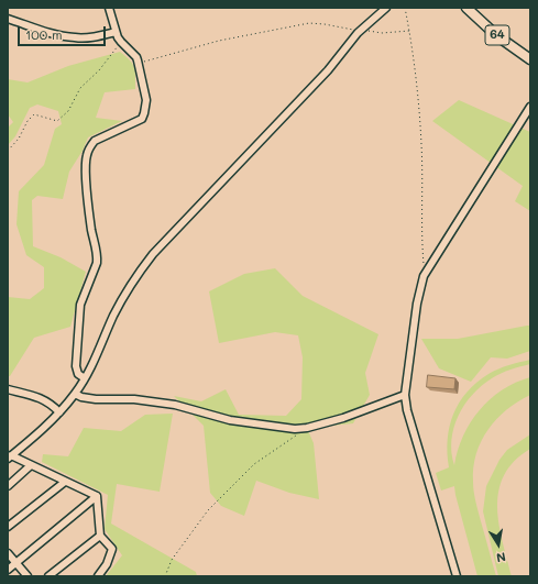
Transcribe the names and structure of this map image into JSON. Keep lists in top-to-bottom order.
{
  "streets": {
    "main road": ["64"]
  },
  "scale_bar": "100 m",
  "north": "bottom"
}
